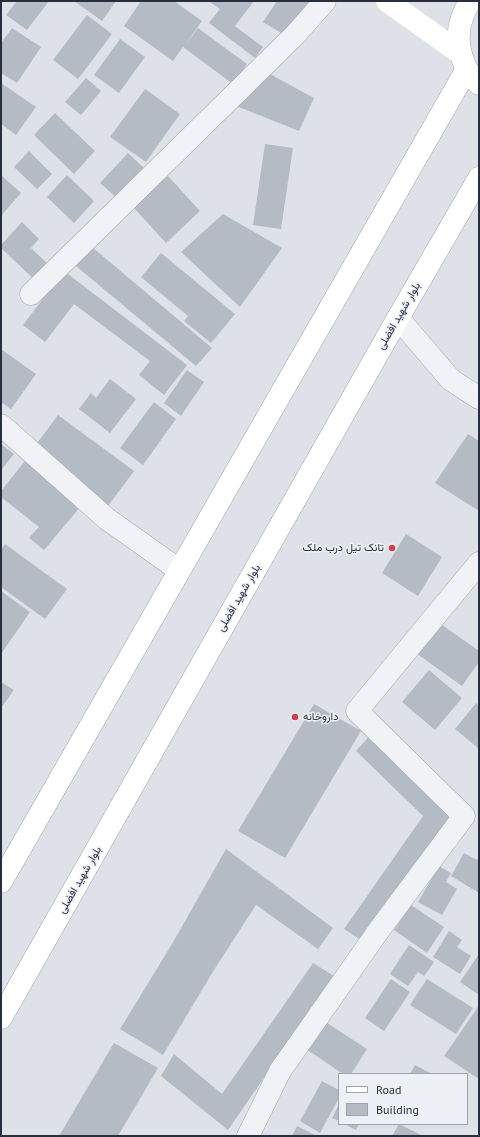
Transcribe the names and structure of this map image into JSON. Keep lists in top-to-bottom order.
{
  "streets": {
    "main road": ["بلوار شهید افضلی"]
  },
  "places": ["تانک تیل درب ملک", "داروخانه"],
  "legend": ["Road", "Building"]
}
